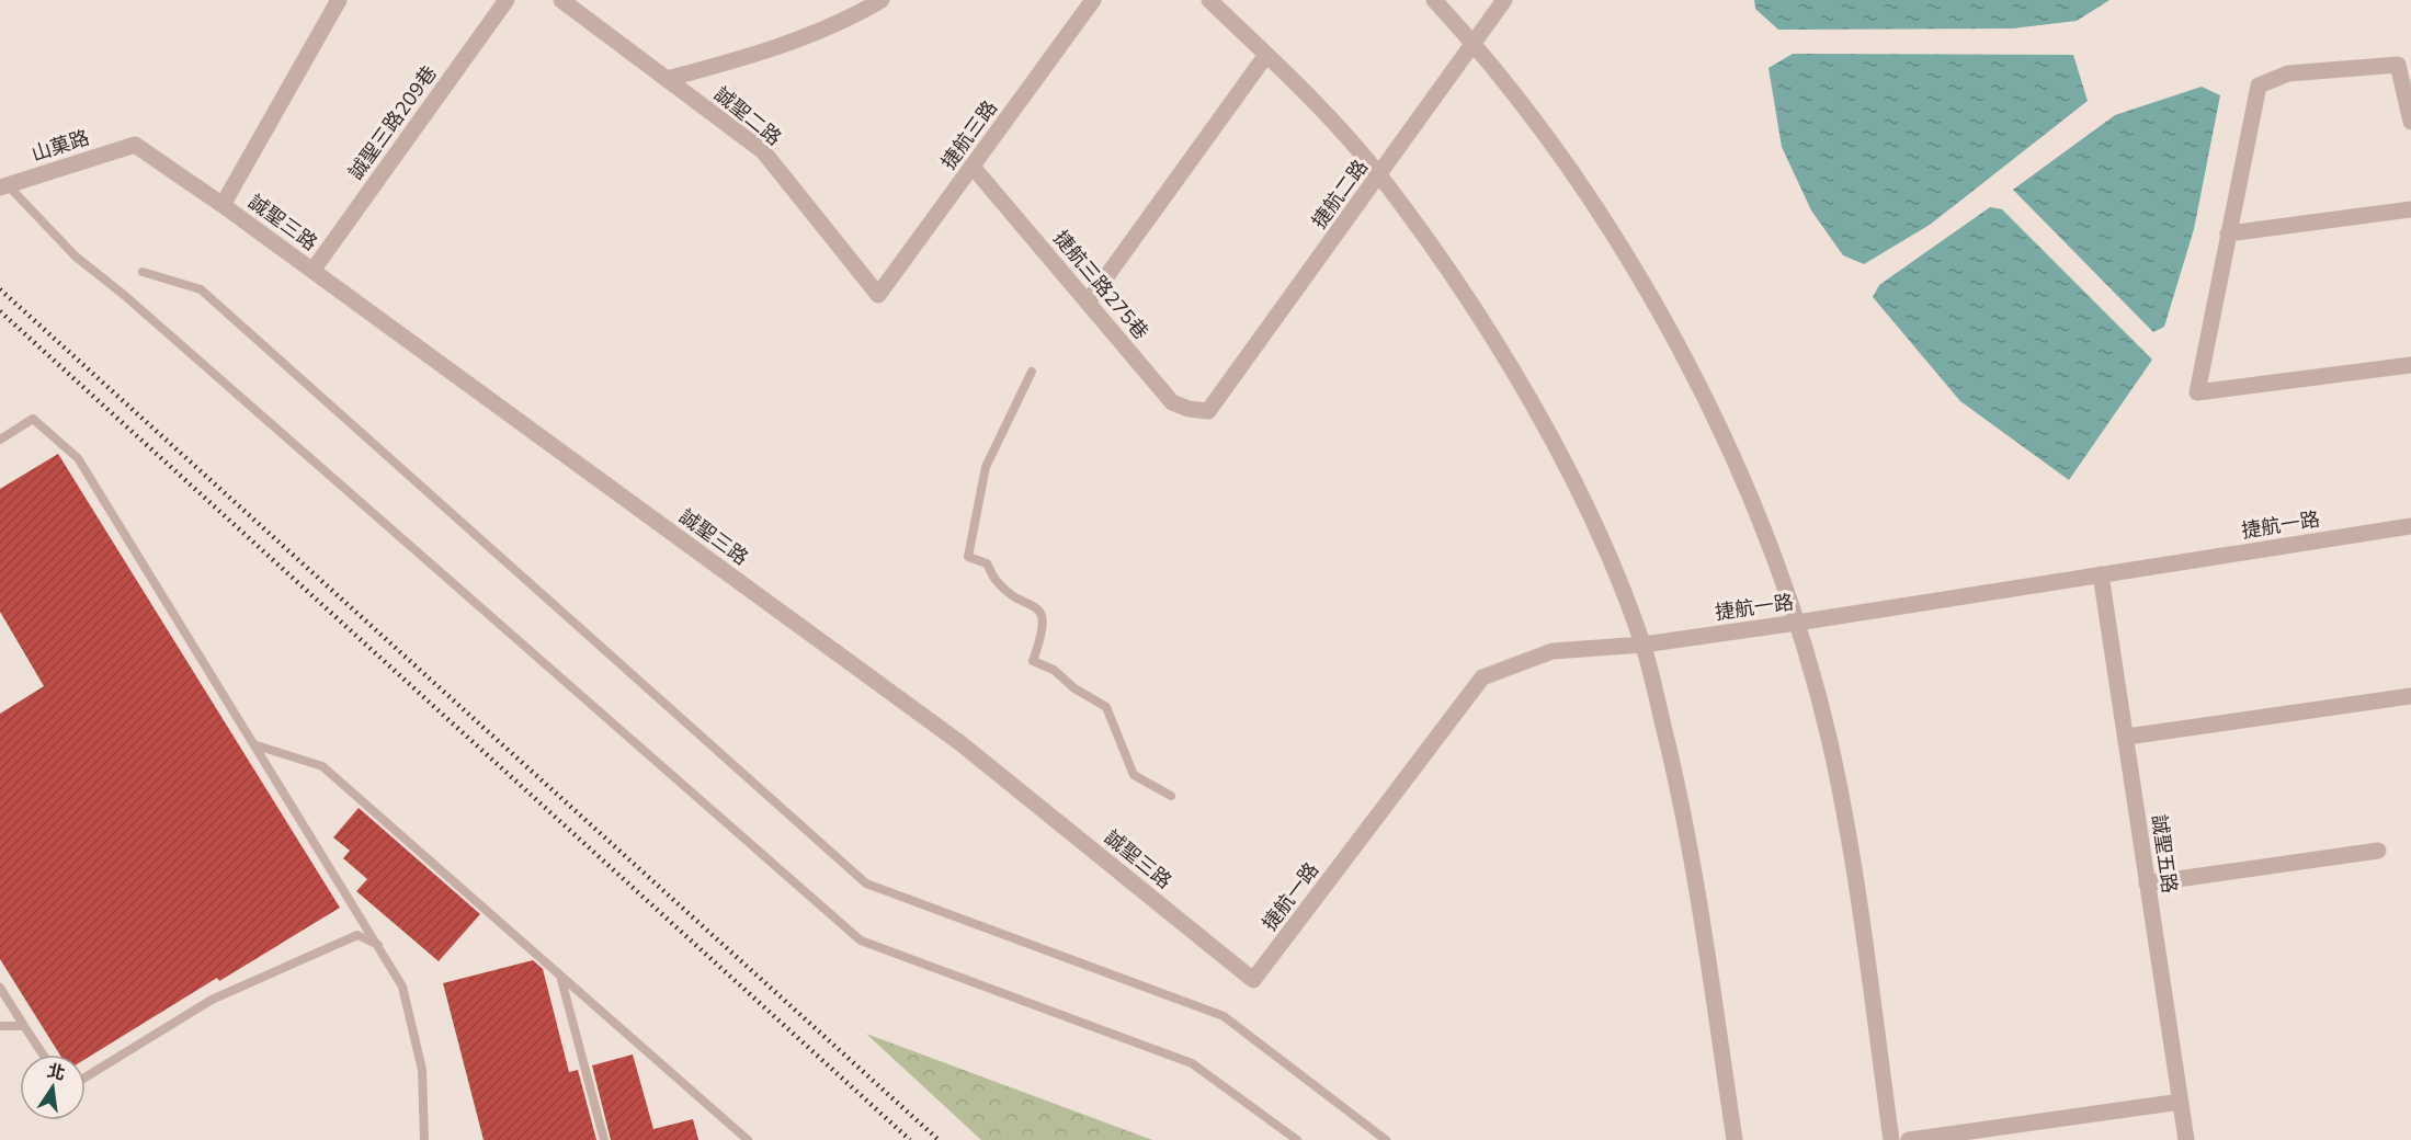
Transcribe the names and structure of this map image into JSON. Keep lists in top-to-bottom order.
{
  "streets": {
    "street": [
      "誠聖二路",
      "誠聖三路209巷",
      "捷航三路",
      "山菓路",
      "捷航二路",
      "誠聖三路",
      "捷航三路275巷",
      "捷航一路",
      "誠聖五路"
    ]
  },
  "crossings": [
    ["誠聖二路", "捷航三路"],
    ["誠聖三路209巷", "誠聖三路"],
    ["捷航三路", "捷航三路275巷"],
    ["山菓路", "誠聖三路"],
    ["捷航二路", "捷航三路275巷"],
    ["誠聖三路", "捷航一路"],
    ["捷航一路", "誠聖五路"]
  ],
  "north": "top"
}
